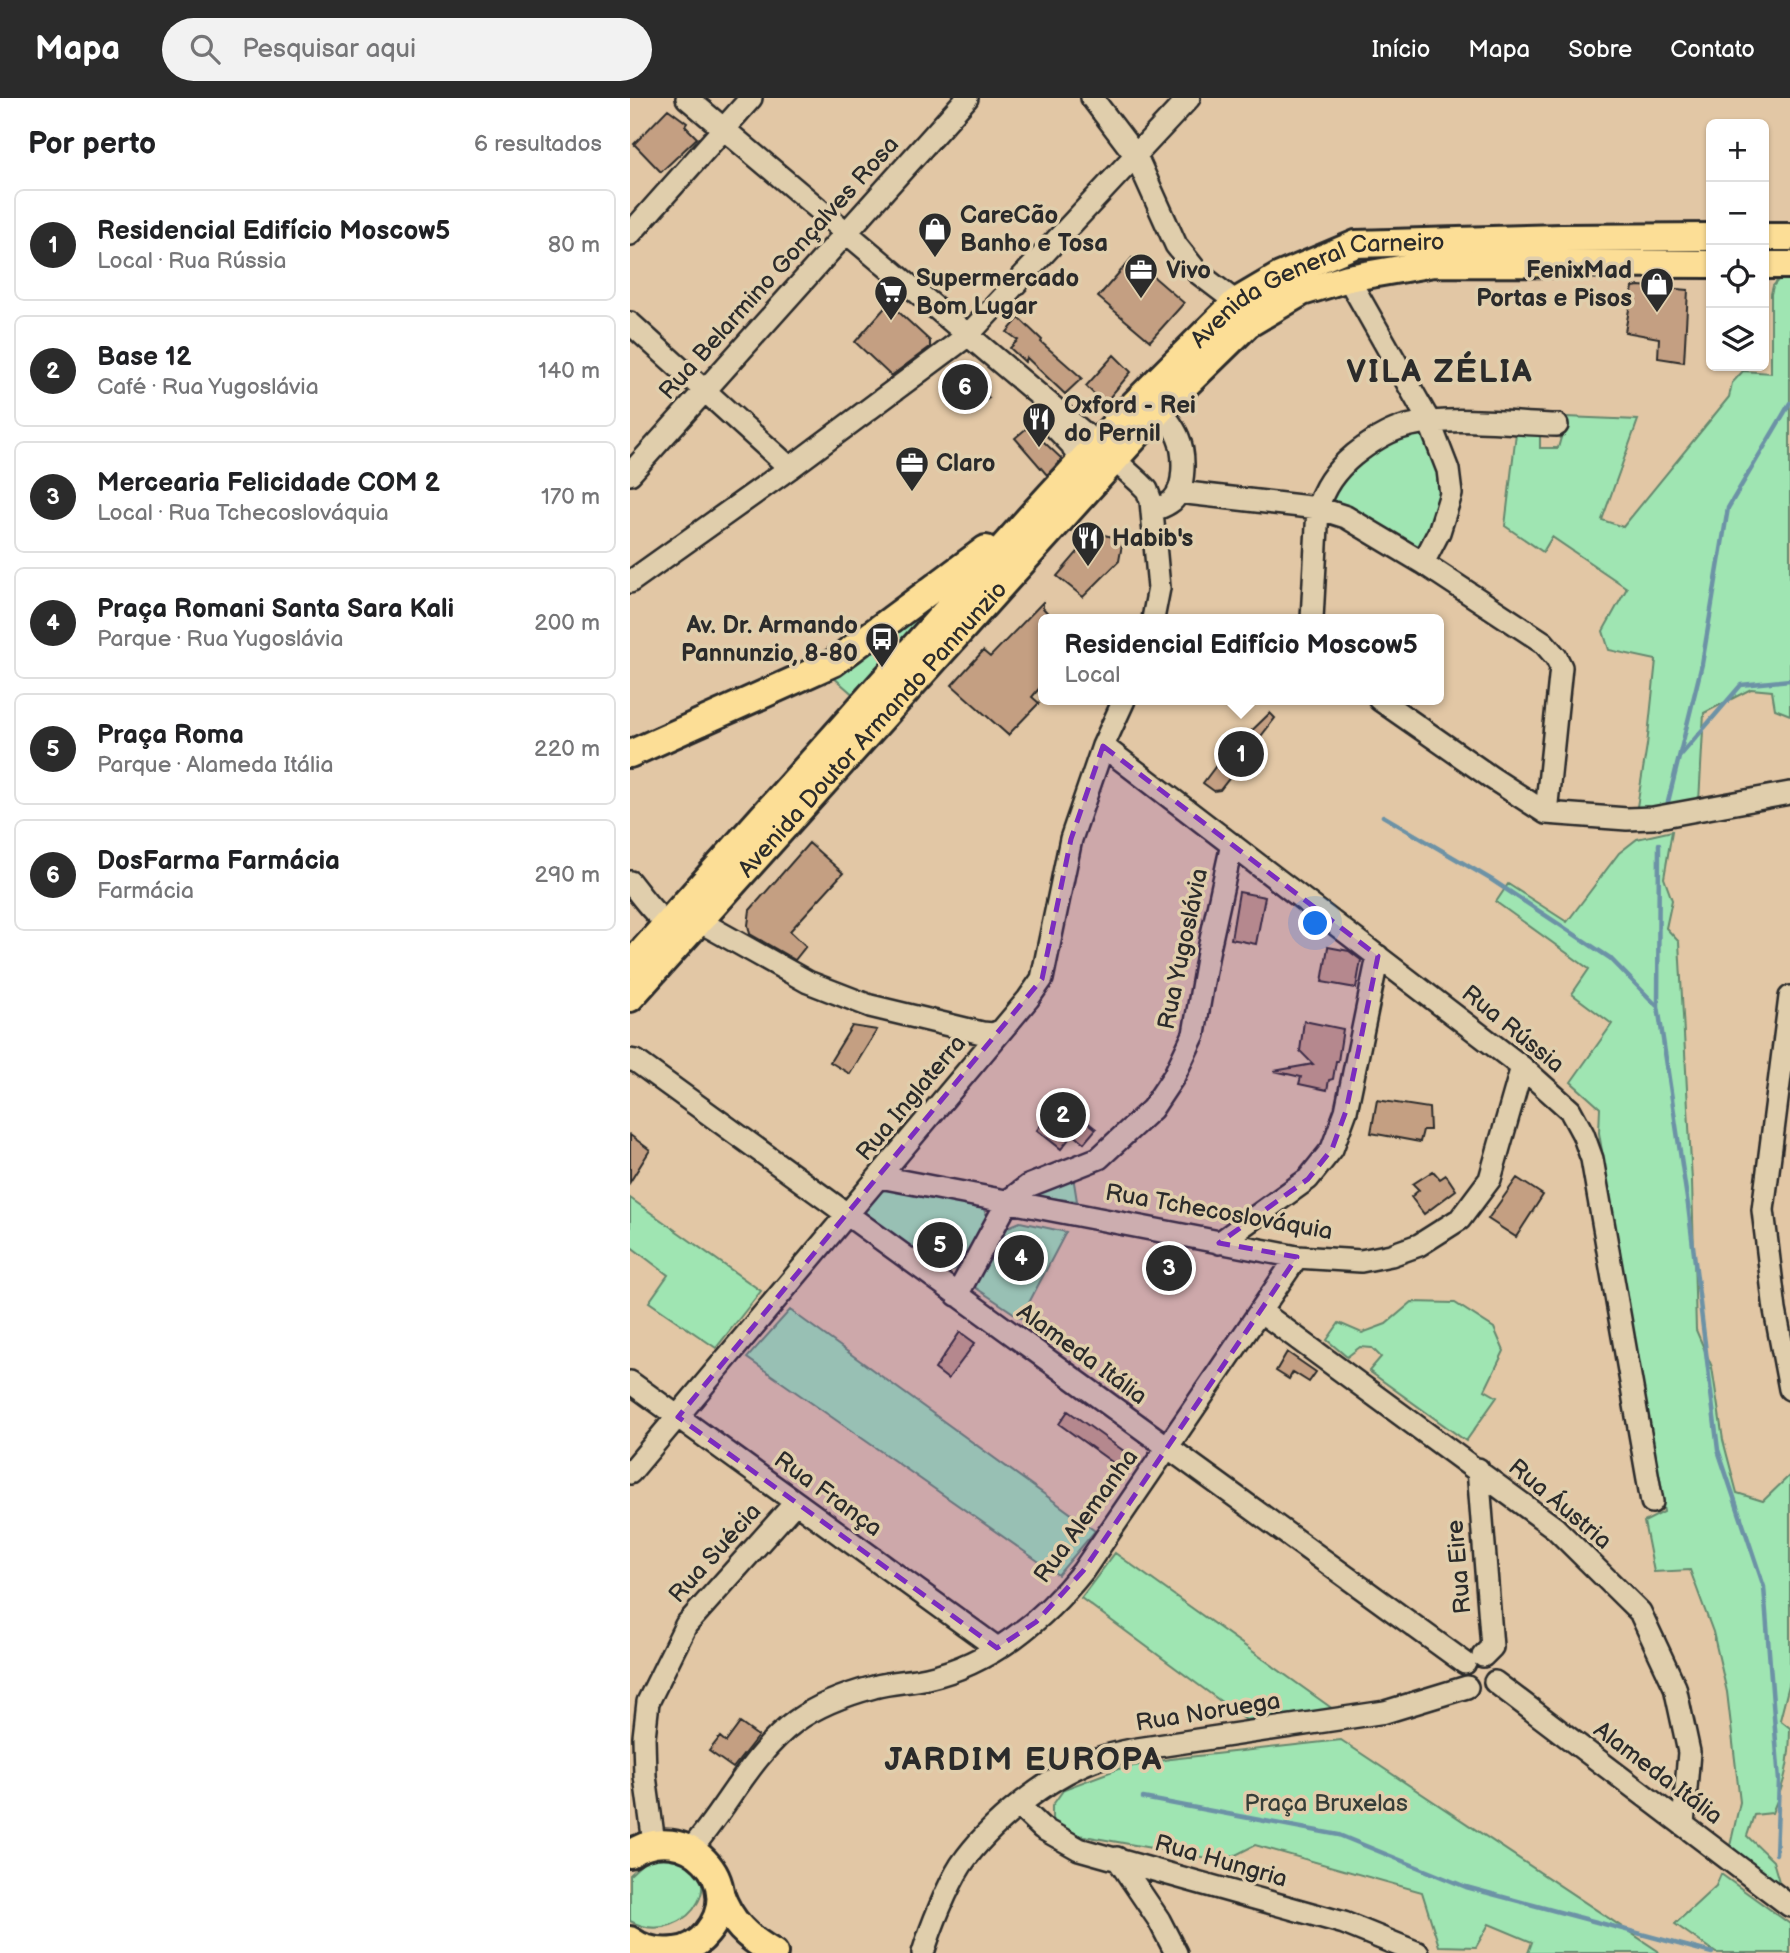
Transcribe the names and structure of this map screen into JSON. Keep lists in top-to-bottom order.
{
  "streets": {
    "main road": ["Avenida General Carneiro", "Avenida Doutor Armando Pannunzio"],
    "street": [
      "Rua Belarmino Gonçalves Rosa",
      "Rua Yugoslávia",
      "Rua Rússia",
      "Rua Inglaterra",
      "Rua Tchecoslováquia",
      "Alameda Itália",
      "Rua França",
      "Rua Áustria",
      "Rua Alemanha",
      "Rua Suécia",
      "Rua Eire",
      "Rua Noruega",
      "Rua Hungria"
    ]
  },
  "crossings": [
    ["Avenida General Carneiro", "Avenida Doutor Armando Pannunzio"],
    ["Rua Yugoslávia", "Rua Rússia"],
    ["Rua Yugoslávia", "Rua Tchecoslováquia"],
    ["Rua Yugoslávia", "Alameda Itália"],
    ["Rua Rússia", "Rua Inglaterra"],
    ["Rua Rússia", "Rua Tchecoslováquia"],
    ["Rua Inglaterra", "Rua Tchecoslováquia"],
    ["Rua Inglaterra", "Alameda Itália"],
    ["Rua Inglaterra", "Rua França"],
    ["Rua Tchecoslováquia", "Rua Alemanha"],
    ["Alameda Itália", "Rua Áustria"],
    ["Alameda Itália", "Rua Alemanha"],
    ["Alameda Itália", "Rua Eire"],
    ["Alameda Itália", "Rua Noruega"],
    ["Rua França", "Rua Alemanha"],
    ["Rua França", "Rua Suécia"],
    ["Rua Áustria", "Rua Alemanha"],
    ["Rua Áustria", "Rua Eire"],
    ["Rua Eire", "Rua Noruega"],
    ["Rua Noruega", "Rua Hungria"]
  ],
  "districts": ["VILA ZÉLIA", "JARDIM EUROPA"],
  "parks": ["Praça Bruxelas"],
  "places": {
    "shop": ["CareCão Banho e Tosa", "FenixMad Portas e Pisos"],
    "office": ["Vivo", "Claro"],
    "supermarket": ["Supermercado Bom Lugar"],
    "restaurant": ["Oxford - Rei do Pernil", "Habib's"],
    "bus stop": ["Av. Dr. Armando Pannunzio, 8-80"]
  },
  "page": {
    "header": "Mapa",
    "search": "Pesquisar aqui",
    "nav": [
      "Início",
      "Mapa",
      "Sobre",
      "Contato"
    ],
    "heading": ["Por perto", "6 resultados"],
    "map_buttons": ["+", "−"],
    "list": [
      {
        "mark": "1",
        "name": "Residencial Edifício Moscow5",
        "note": "Local · Rua Rússia",
        "value": "80 m"
      },
      {
        "mark": "2",
        "name": "Base 12",
        "note": "Café · Rua Yugoslávia",
        "value": "140 m"
      },
      {
        "mark": "3",
        "name": "Mercearia Felicidade COM 2",
        "note": "Local · Rua Tchecoslováquia",
        "value": "170 m"
      },
      {
        "mark": "4",
        "name": "Praça Romani Santa Sara Kali",
        "note": "Parque · Rua Yugoslávia",
        "value": "200 m"
      },
      {
        "mark": "5",
        "name": "Praça Roma",
        "note": "Parque · Alameda Itália",
        "value": "220 m"
      },
      {
        "mark": "6",
        "name": "DosFarma Farmácia",
        "note": "Farmácia",
        "value": "290 m"
      }
    ],
    "pins": [
      "6",
      "1",
      "2",
      "5",
      "4",
      "3"
    ],
    "popup": ["Residencial Edifício Moscow5", "Local"]
  }
}
